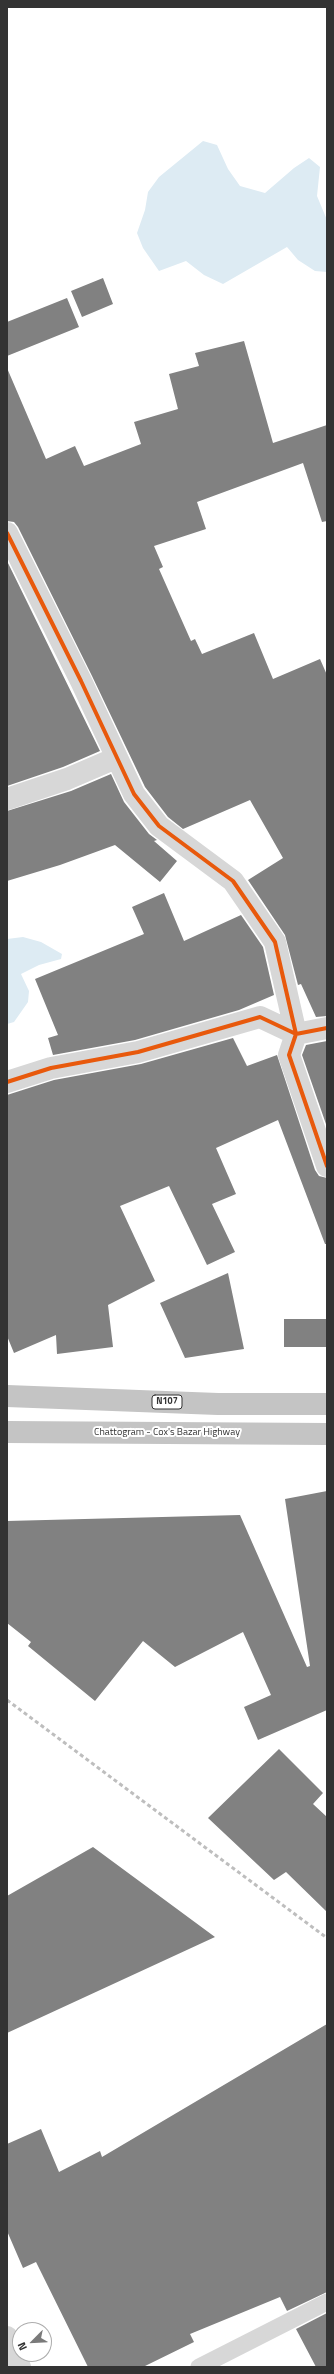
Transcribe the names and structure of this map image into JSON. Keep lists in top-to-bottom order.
{
  "streets": {
    "highway": ["N107", "Chattogram - Cox's Bazar Highway"]
  },
  "north": "bottom left"
}
